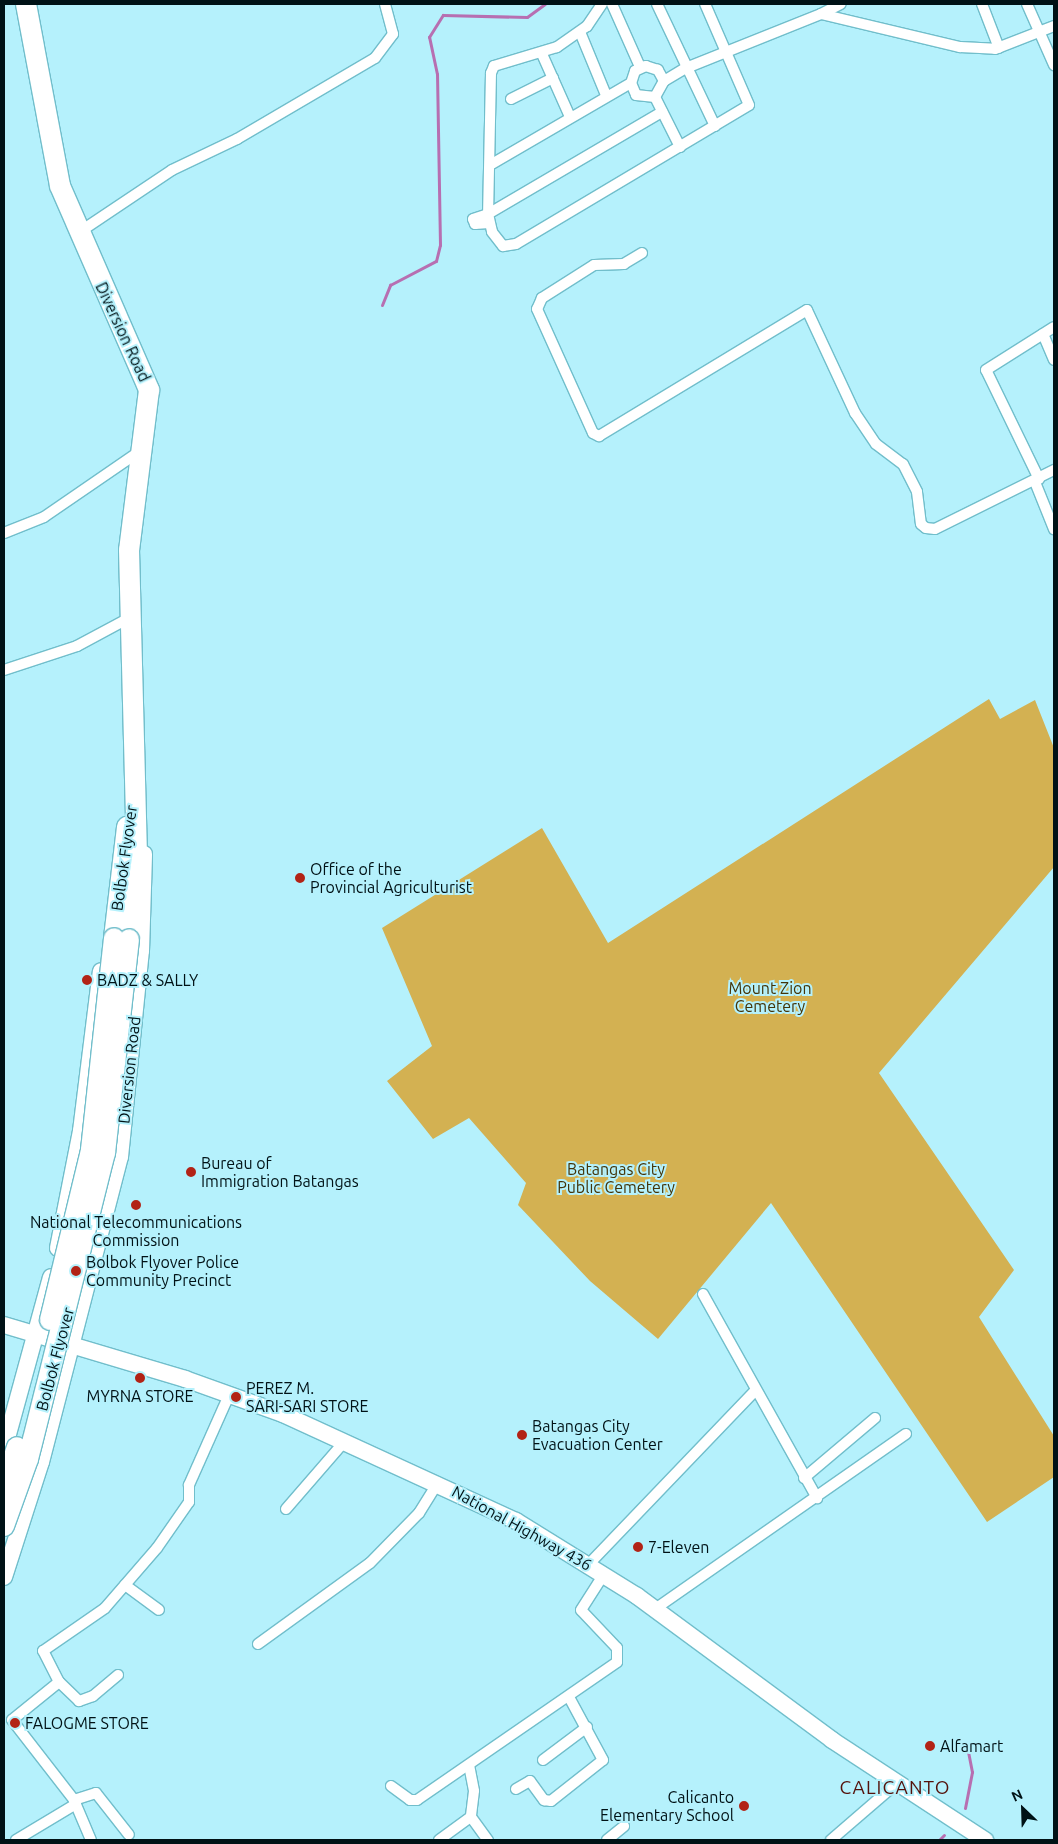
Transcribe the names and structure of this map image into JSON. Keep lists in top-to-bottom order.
{
  "streets": {
    "highway": ["Diversion Road", "Bolbok Flyover"],
    "main road": ["National Highway 436"]
  },
  "crossings": [
    ["Diversion Road", "Bolbok Flyover"],
    ["Diversion Road", "National Highway 436"]
  ],
  "districts": ["CALICANTO"],
  "parks": ["Mount Zion Cemetery", "Batangas City Public Cemetery"],
  "places": [
    "Office of the Provincial Agriculturist",
    "BADZ & SALLY",
    "Bureau of Immigration Batangas",
    "National Telecommunications Commission",
    "Bolbok Flyover Police Community Precinct",
    "MYRNA STORE",
    "PEREZ M. SARI-SARI STORE",
    "Batangas City Evacuation Center",
    "7-Eleven",
    "FALOGME STORE",
    "Alfamart",
    "Calicanto Elementary School"
  ],
  "north": "top left"
}
